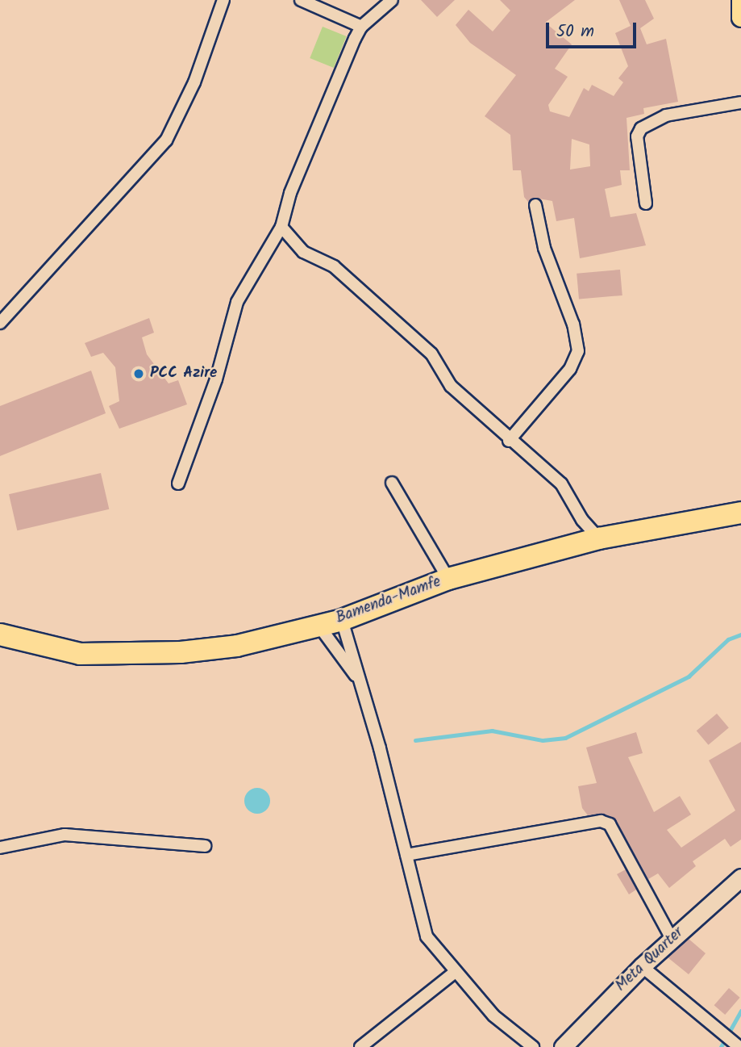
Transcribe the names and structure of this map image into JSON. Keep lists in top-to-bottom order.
{
  "streets": {
    "highway": ["Bamenda-Mamfe"],
    "main road": ["Meta Quarter"]
  },
  "places": ["PCC Azire"],
  "scale_bar": "50 m"
}
